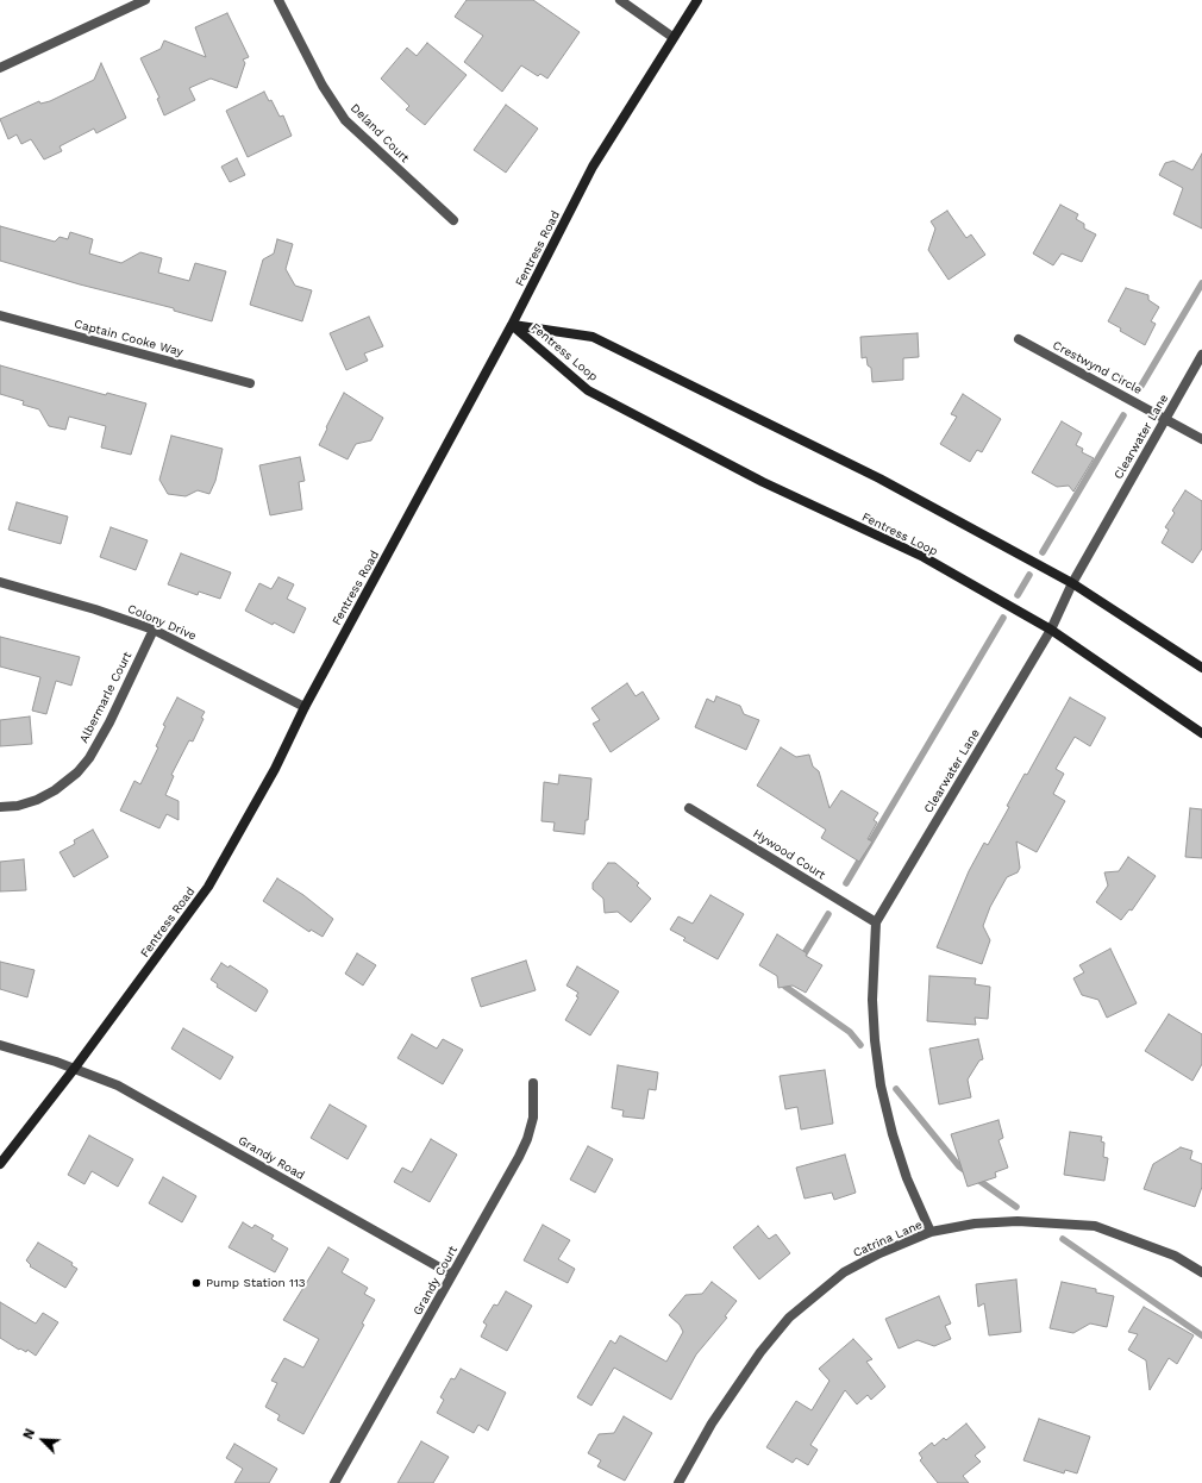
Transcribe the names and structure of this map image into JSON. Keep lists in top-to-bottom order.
{
  "streets": {
    "street": [
      "Deland Court",
      "Fentress Road",
      "Captain Cooke Way",
      "Fentress Loop",
      "Crestwynd Circle",
      "Clearwater Lane",
      "Colony Drive",
      "Albermarle Court",
      "Hywood Court",
      "Grandy Road",
      "Catrina Lane",
      "Grandy Court"
    ]
  },
  "crossings": [
    ["Fentress Road", "Fentress Loop"],
    ["Fentress Road", "Colony Drive"],
    ["Fentress Road", "Grandy Road"],
    ["Fentress Loop", "Clearwater Lane"],
    ["Crestwynd Circle", "Clearwater Lane"],
    ["Clearwater Lane", "Hywood Court"],
    ["Clearwater Lane", "Catrina Lane"],
    ["Colony Drive", "Albermarle Court"],
    ["Grandy Road", "Grandy Court"]
  ],
  "places": ["Pump Station 113"],
  "north": "top left"
}
